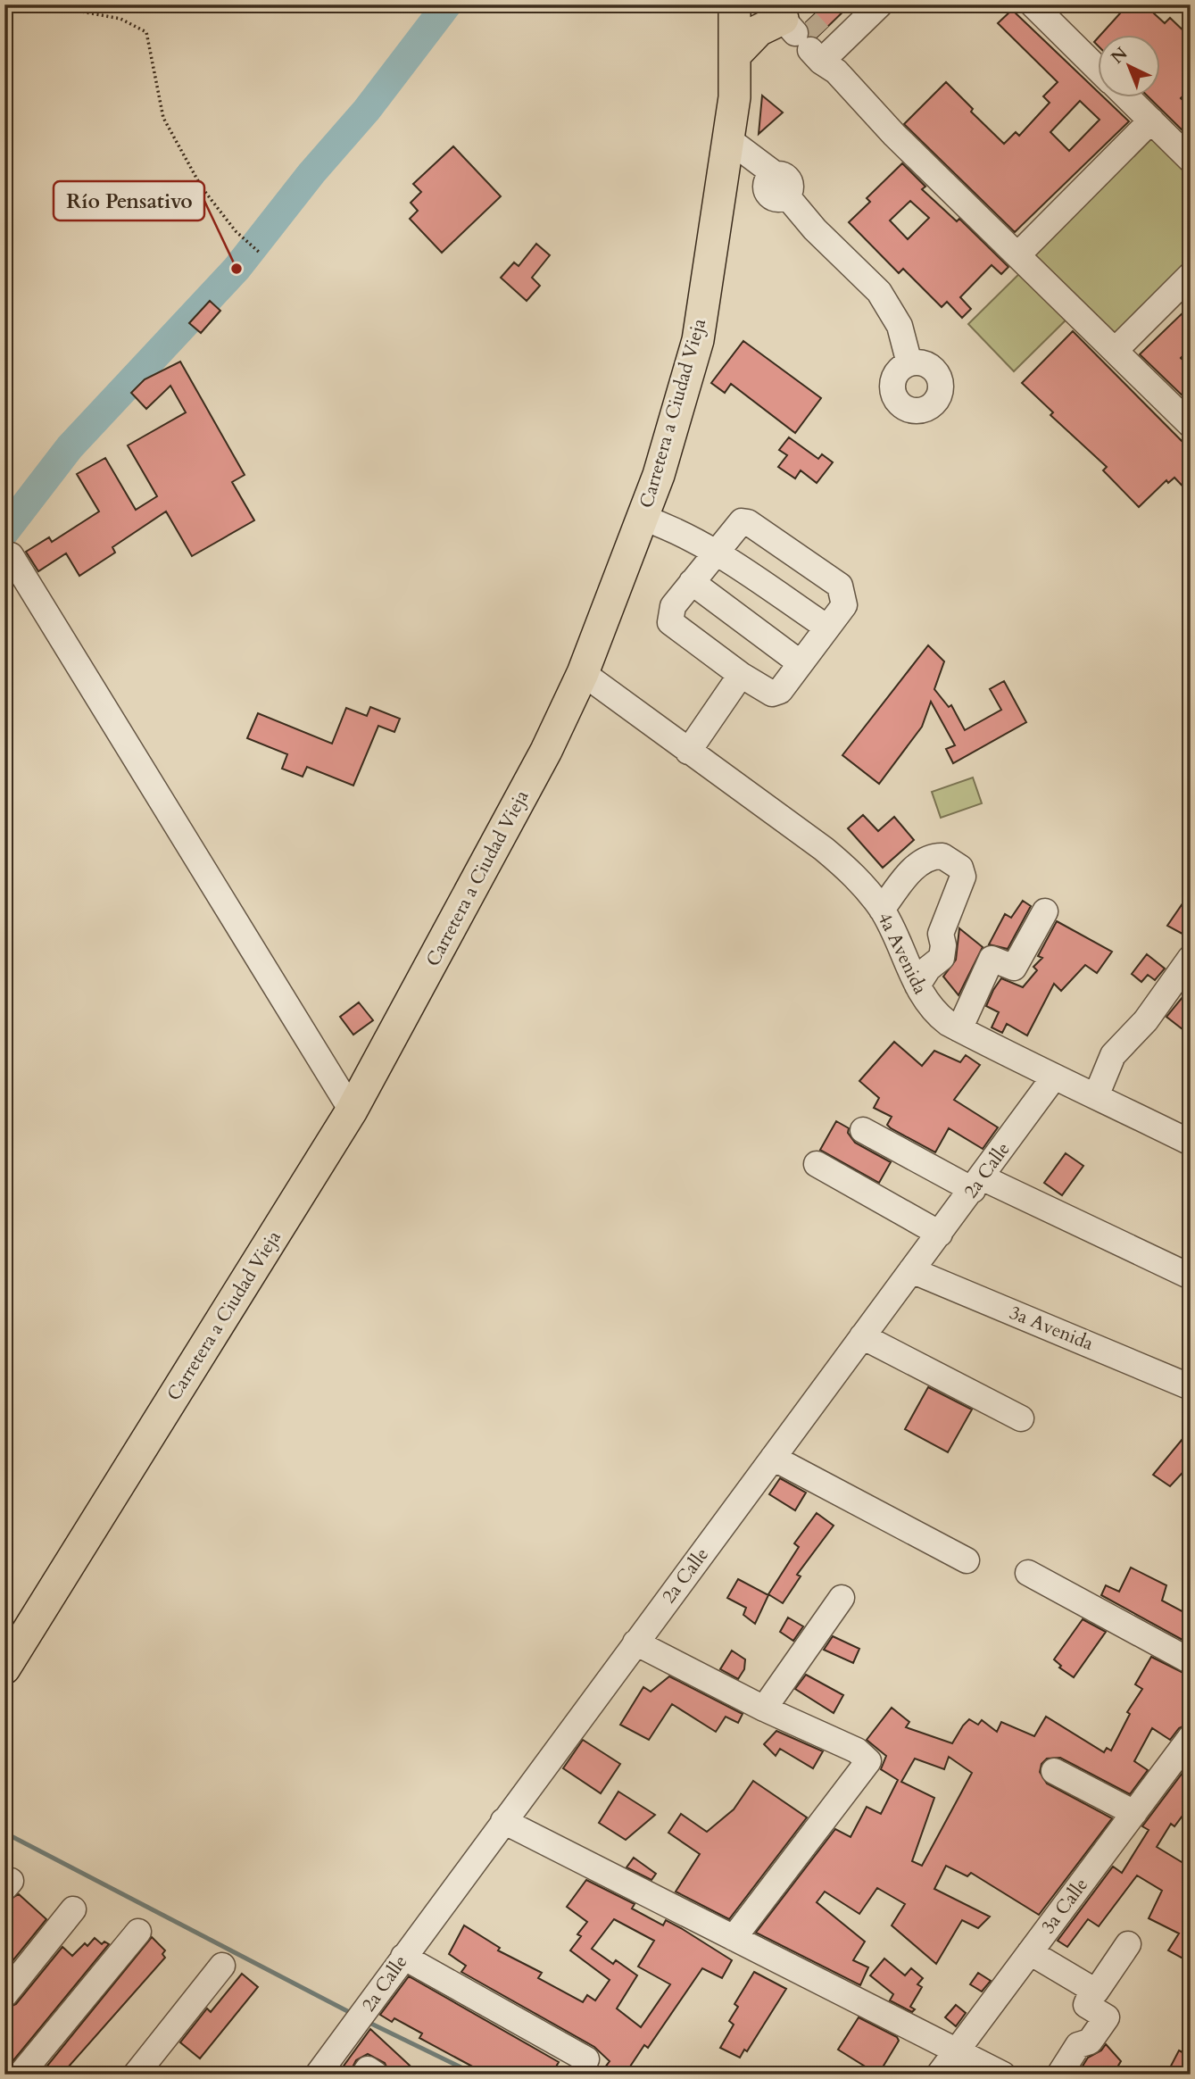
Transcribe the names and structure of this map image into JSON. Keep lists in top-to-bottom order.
{
  "streets": {
    "main road": ["Carretera a Ciudad Vieja"],
    "street": [
      "4a Avenida",
      "2a Calle",
      "3a Avenida",
      "3a Calle"
    ]
  },
  "crossings": [
    ["Carretera a Ciudad Vieja", "4a Avenida"],
    ["4a Avenida", "2a Calle"],
    ["2a Calle", "3a Avenida"]
  ],
  "places": ["Río Pensativo"],
  "north": "top left"
}
